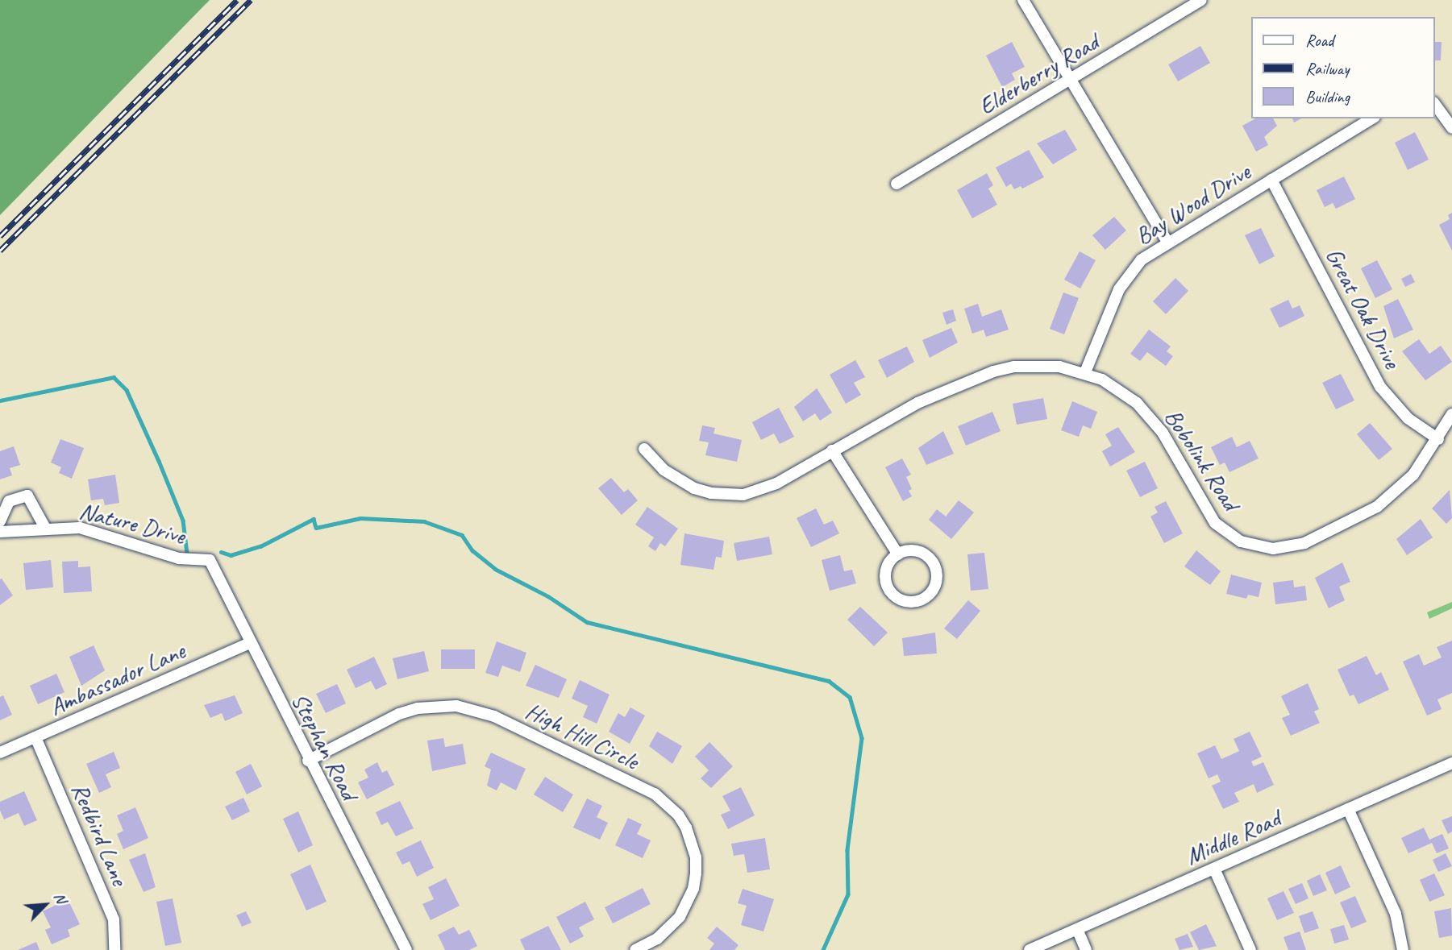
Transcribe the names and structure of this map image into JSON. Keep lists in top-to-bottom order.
{
  "streets": {
    "street": [
      "Elderberry Road",
      "Bay Wood Drive",
      "Great Oak Drive",
      "Bobolink Road",
      "Nature Drive",
      "Ambassador Lane",
      "High Hill Circle",
      "Stephan Road",
      "Redbird Lane",
      "Middle Road"
    ]
  },
  "crossings": [
    ["Bay Wood Drive", "Great Oak Drive"],
    ["Bay Wood Drive", "Bobolink Road"],
    ["Great Oak Drive", "Bobolink Road"],
    ["Nature Drive", "Stephan Road"],
    ["Ambassador Lane", "Stephan Road"],
    ["Ambassador Lane", "Redbird Lane"],
    ["High Hill Circle", "Stephan Road"]
  ],
  "legend": ["Road", "Railway", "Building"],
  "north": "top right"
}
